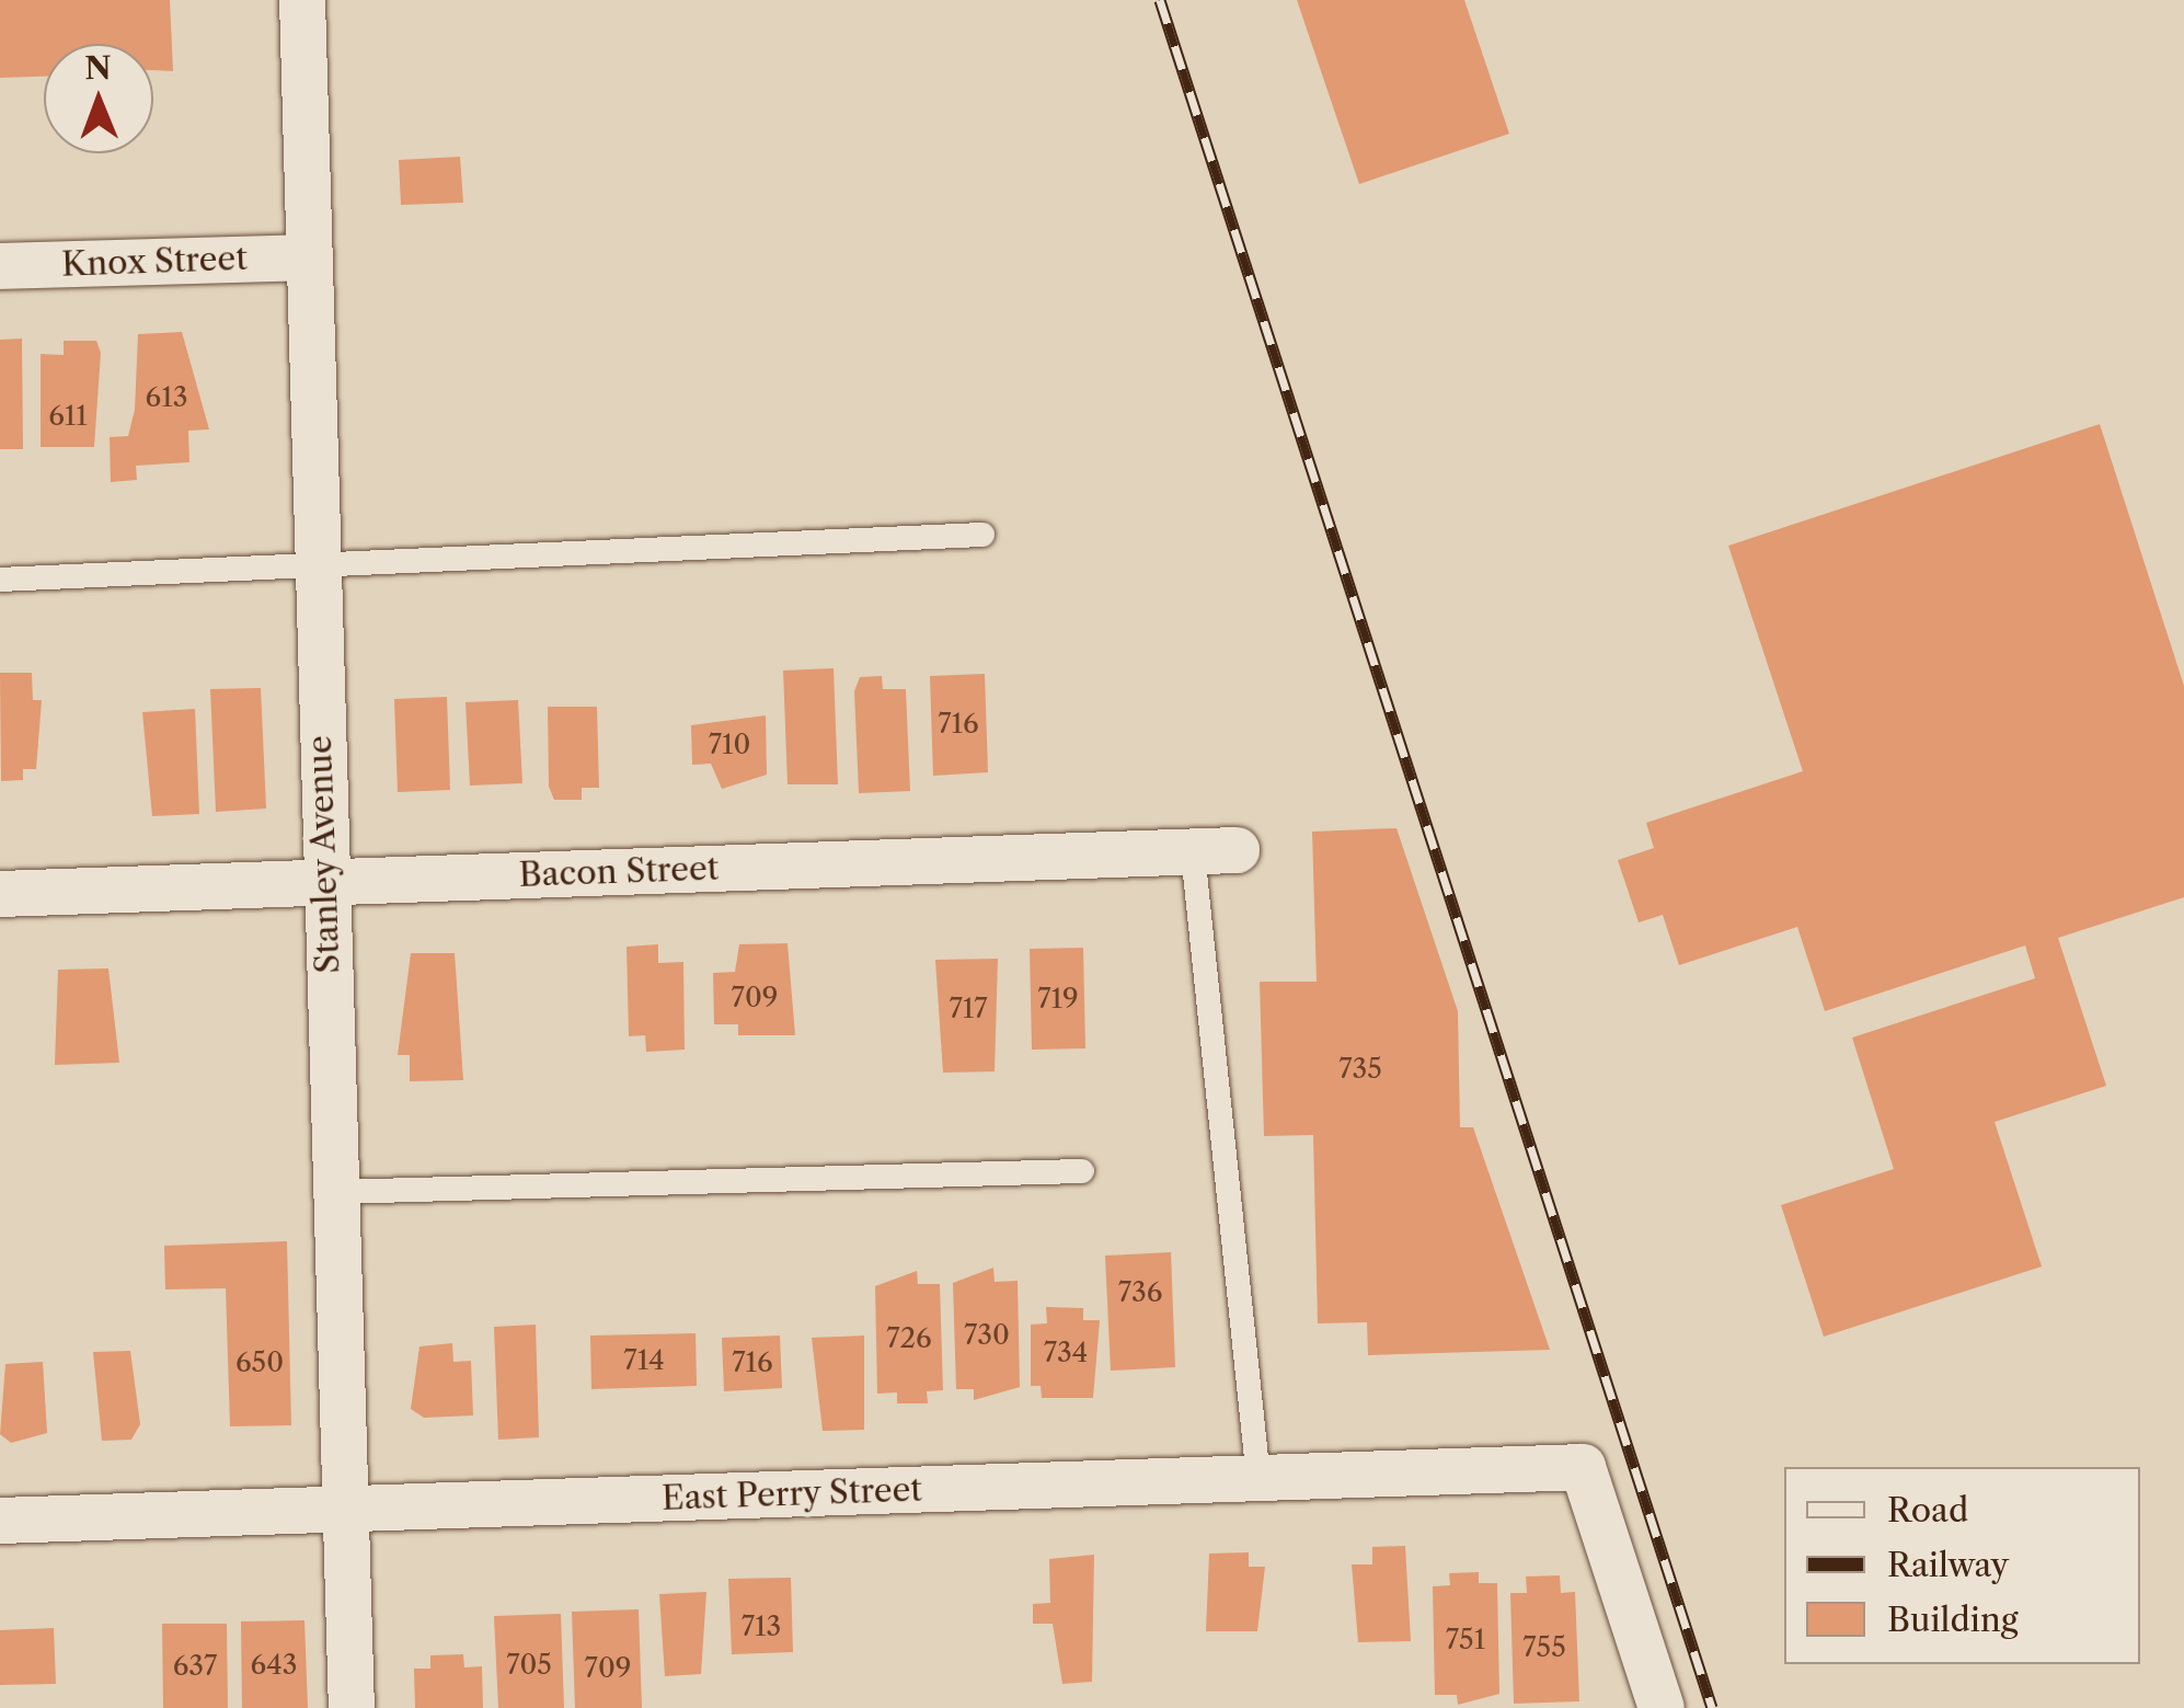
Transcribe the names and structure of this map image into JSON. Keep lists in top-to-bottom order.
{
  "streets": {
    "street": [
      "Knox Street",
      "Stanley Avenue",
      "Bacon Street",
      "East Perry Street"
    ]
  },
  "crossings": [
    ["Knox Street", "Stanley Avenue"],
    ["Stanley Avenue", "Bacon Street"],
    ["Stanley Avenue", "East Perry Street"]
  ],
  "house_numbers": [
    "613",
    "611",
    "716",
    "710",
    "709",
    "719",
    "717",
    "735",
    "736",
    "730",
    "726",
    "734",
    "714",
    "650",
    "716",
    "713",
    "751",
    "755",
    "643",
    "705",
    "637",
    "709"
  ],
  "legend": ["Road", "Railway", "Building"],
  "north": "top"
}
